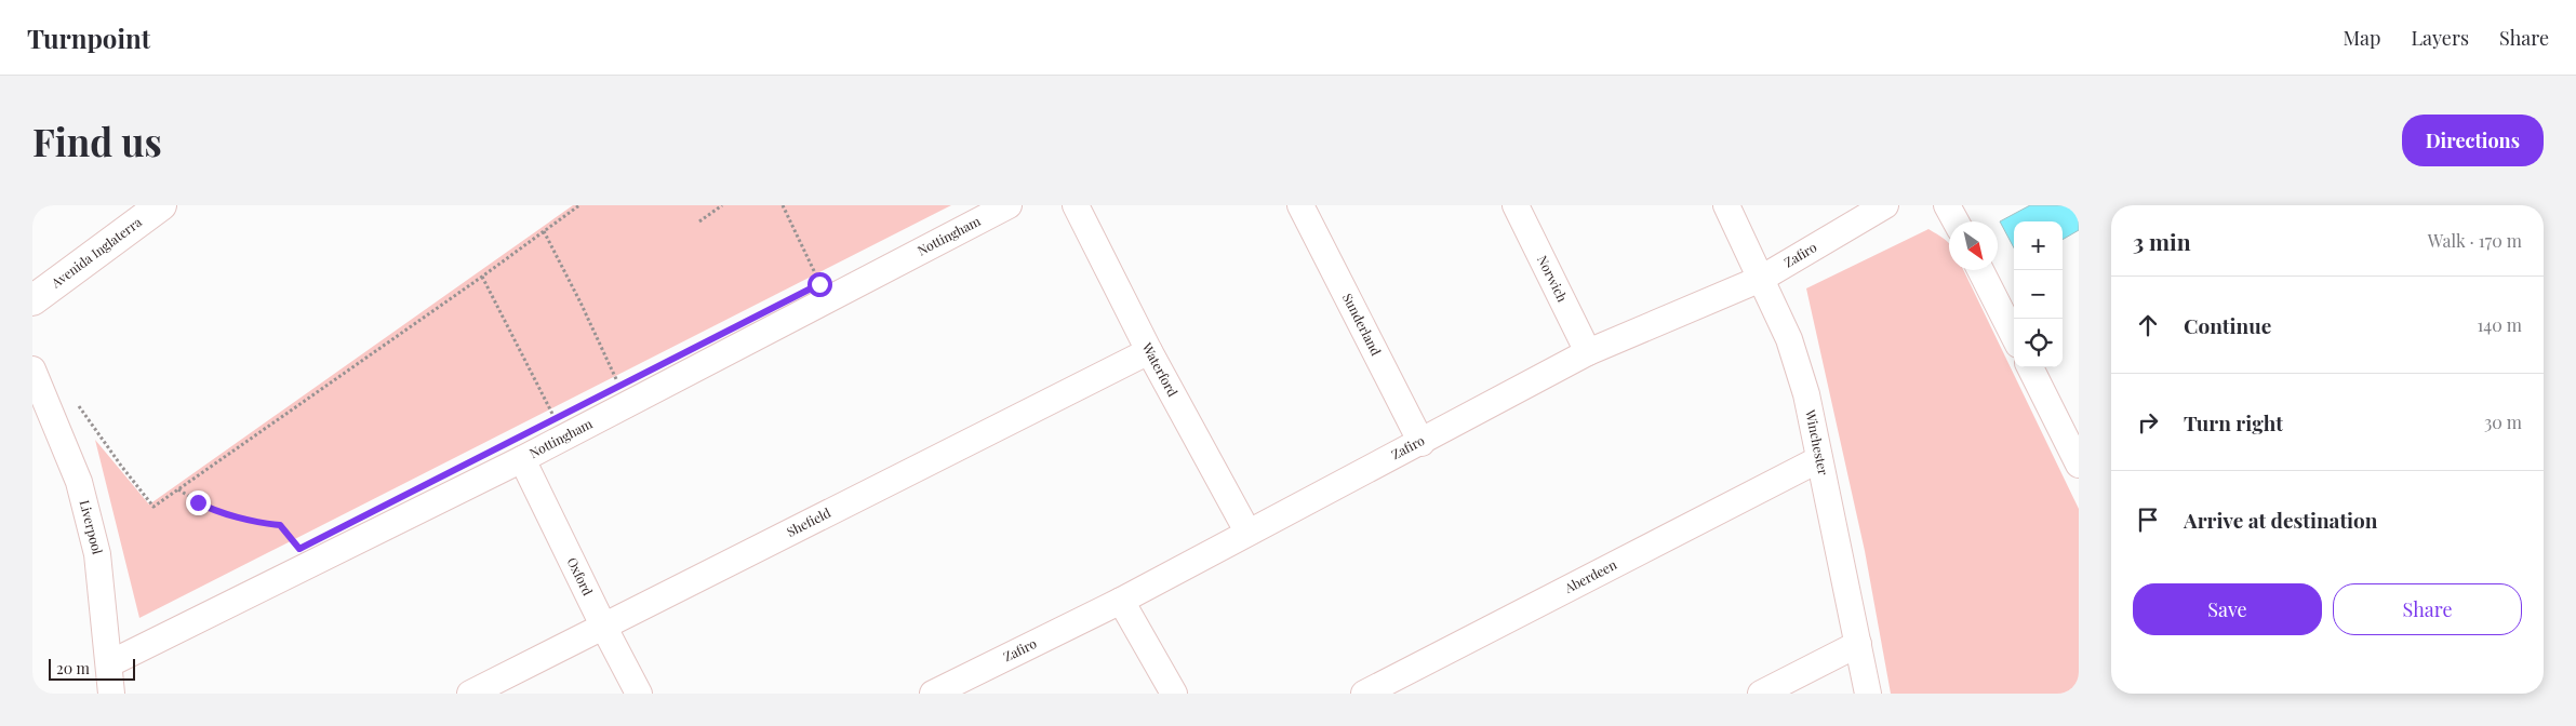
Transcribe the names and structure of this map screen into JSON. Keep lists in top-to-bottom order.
{
  "streets": {
    "street": [
      "Nottingham",
      "Avenida Inglaterra",
      "Zafiro",
      "Norwich",
      "Sunderland",
      "Waterford",
      "Winchester",
      "Shefield",
      "Liverpool",
      "Oxford",
      "Aberdeen"
    ]
  },
  "crossings": [
    ["Nottingham", "Liverpool"],
    ["Nottingham", "Oxford"],
    ["Zafiro", "Norwich"],
    ["Zafiro", "Sunderland"],
    ["Zafiro", "Waterford"],
    ["Zafiro", "Winchester"],
    ["Waterford", "Shefield"],
    ["Winchester", "Aberdeen"],
    ["Shefield", "Oxford"]
  ],
  "scale_bar": "20 m",
  "north": "bottom right",
  "page": {
    "header": "Turnpoint",
    "nav": ["Map", "Layers", "Share"],
    "buttons": [
      "Directions",
      ["Save", "Share"]
    ],
    "title": "Find us",
    "heading": ["3 min", "Walk · 170 m"],
    "map_buttons": ["+", "−"],
    "list": [
      ["Continue", "140 m"],
      ["Turn right", "30 m"],
      "Arrive at destination"
    ],
    "scale": "20 m"
  }
}
